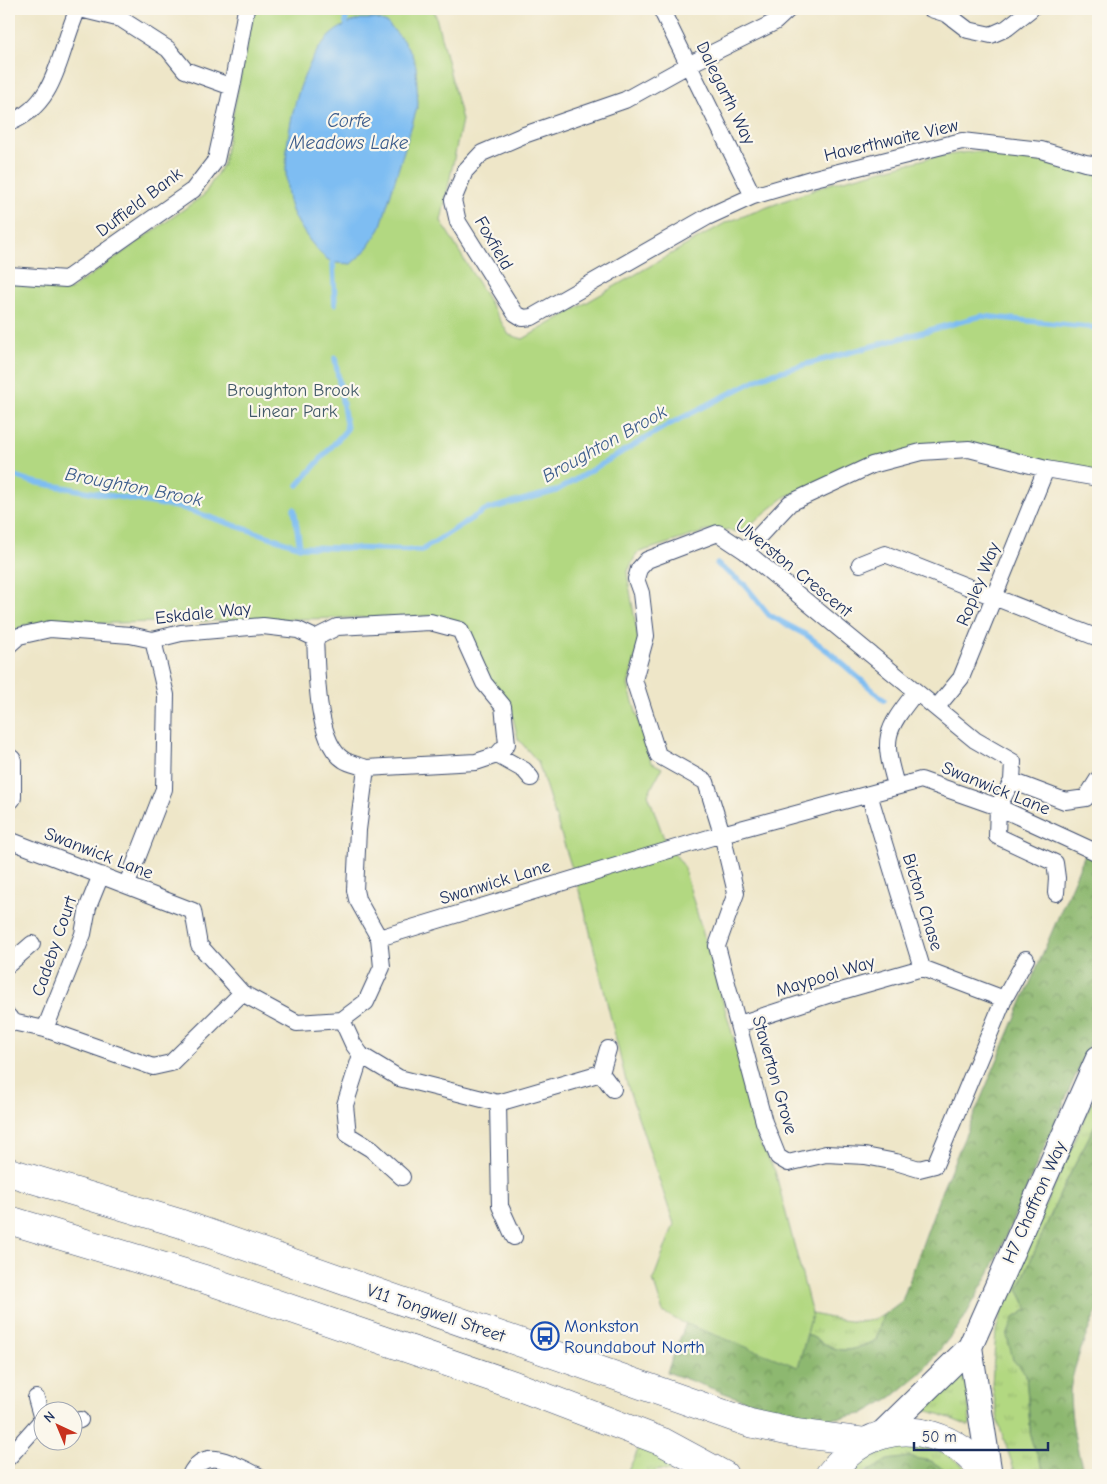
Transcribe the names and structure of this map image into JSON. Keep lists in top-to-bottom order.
{
  "streets": {
    "highway": ["V11 Tongwell Street"],
    "street": [
      "Dalegarth Way",
      "Haverthwaite View",
      "Duffield Bank",
      "Foxfield",
      "Ulverston Crescent",
      "Ropley Way",
      "Eskdale Way",
      "Swanwick Lane",
      "Bicton Chase",
      "Cadeby Court",
      "Maypool Way",
      "Staverton Grove",
      "H7 Chaffron Way"
    ]
  },
  "crossings": [
    ["Dalegarth Way", "Haverthwaite View"],
    ["Dalegarth Way", "Foxfield"],
    ["Haverthwaite View", "Foxfield"],
    ["Ulverston Crescent", "Ropley Way"],
    ["Ulverston Crescent", "Swanwick Lane"],
    ["Ulverston Crescent", "Staverton Grove"],
    ["Swanwick Lane", "Bicton Chase"],
    ["Swanwick Lane", "Cadeby Court"],
    ["Swanwick Lane", "Staverton Grove"],
    ["Bicton Chase", "Maypool Way"],
    ["Bicton Chase", "Staverton Grove"],
    ["Maypool Way", "Staverton Grove"],
    ["H7 Chaffron Way", "V11 Tongwell Street"]
  ],
  "water": ["Corfe Meadows Lake", "Broughton Brook"],
  "parks": ["Broughton Brook Linear Park"],
  "places": {
    "bus stop": ["Monkston Roundabout North"]
  },
  "scale_bar": "50 m",
  "north": "top left"
}
